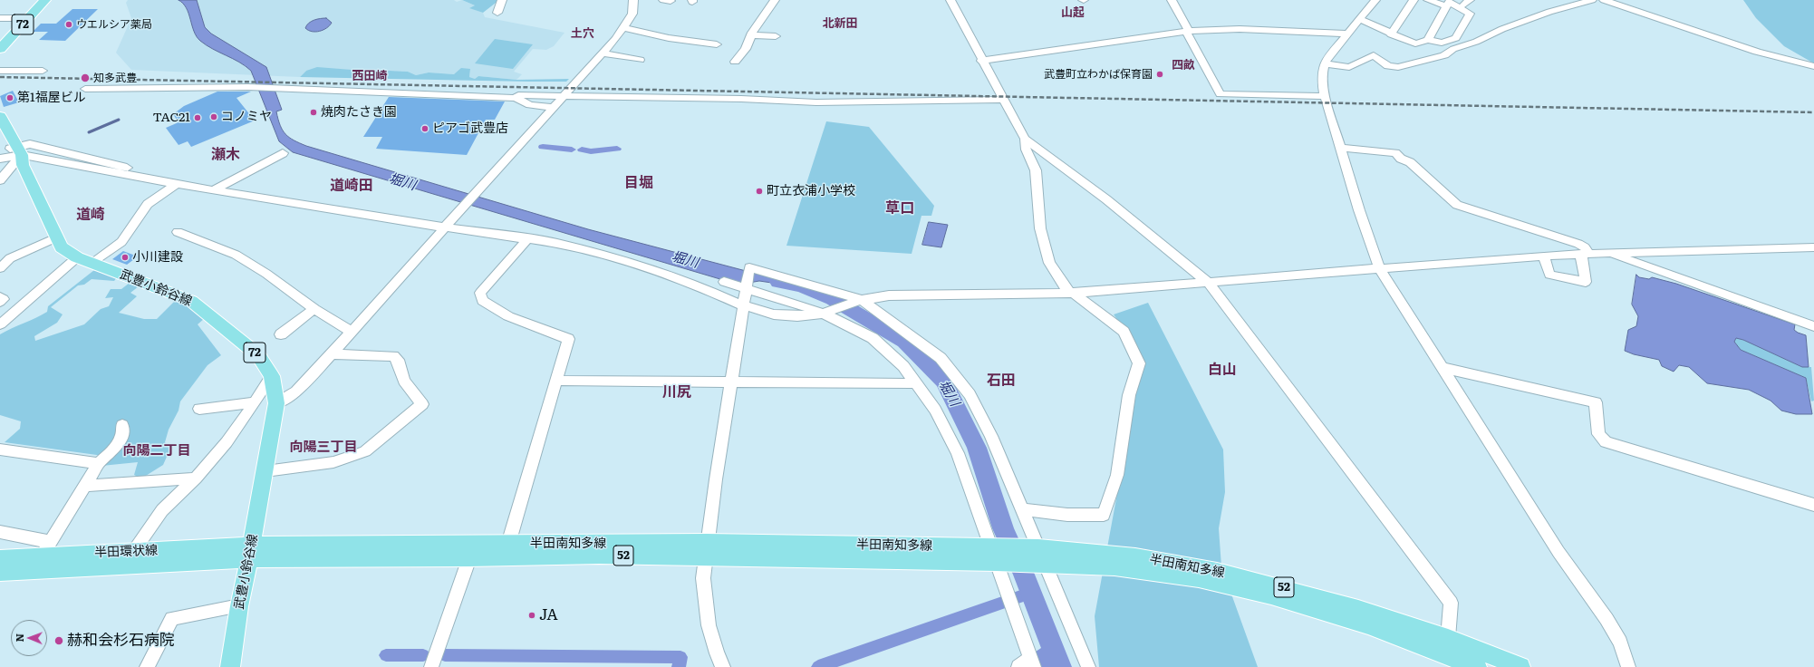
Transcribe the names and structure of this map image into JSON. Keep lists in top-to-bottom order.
{
  "streets": {
    "main road": [
      "72",
      "武豊小鈴谷線",
      "半田南知多線",
      "半田環状線",
      "52"
    ]
  },
  "crossings": [
    ["武豊小鈴谷線", "半田南知多線"],
    ["武豊小鈴谷線", "半田環状線"],
    ["半田南知多線", "半田環状線"]
  ],
  "districts": [
    "山起",
    "北新田",
    "土穴",
    "四畝",
    "西田崎",
    "瀬木",
    "目堀",
    "道崎田",
    "草口",
    "道崎",
    "白山",
    "石田",
    "川尻",
    "向陽三丁目",
    "向陽二丁目"
  ],
  "water": ["堀川"],
  "places": [
    "ウエルシア薬局",
    "武豊町立わかば保育園",
    "知多武豊",
    "第1福屋ビル",
    "焼肉たさき園",
    "コノミヤ",
    "TAC21",
    "ピアゴ武豊店",
    "町立衣浦小学校",
    "小川建設",
    "JA",
    "赫和会杉石病院"
  ],
  "north": "left"
}
